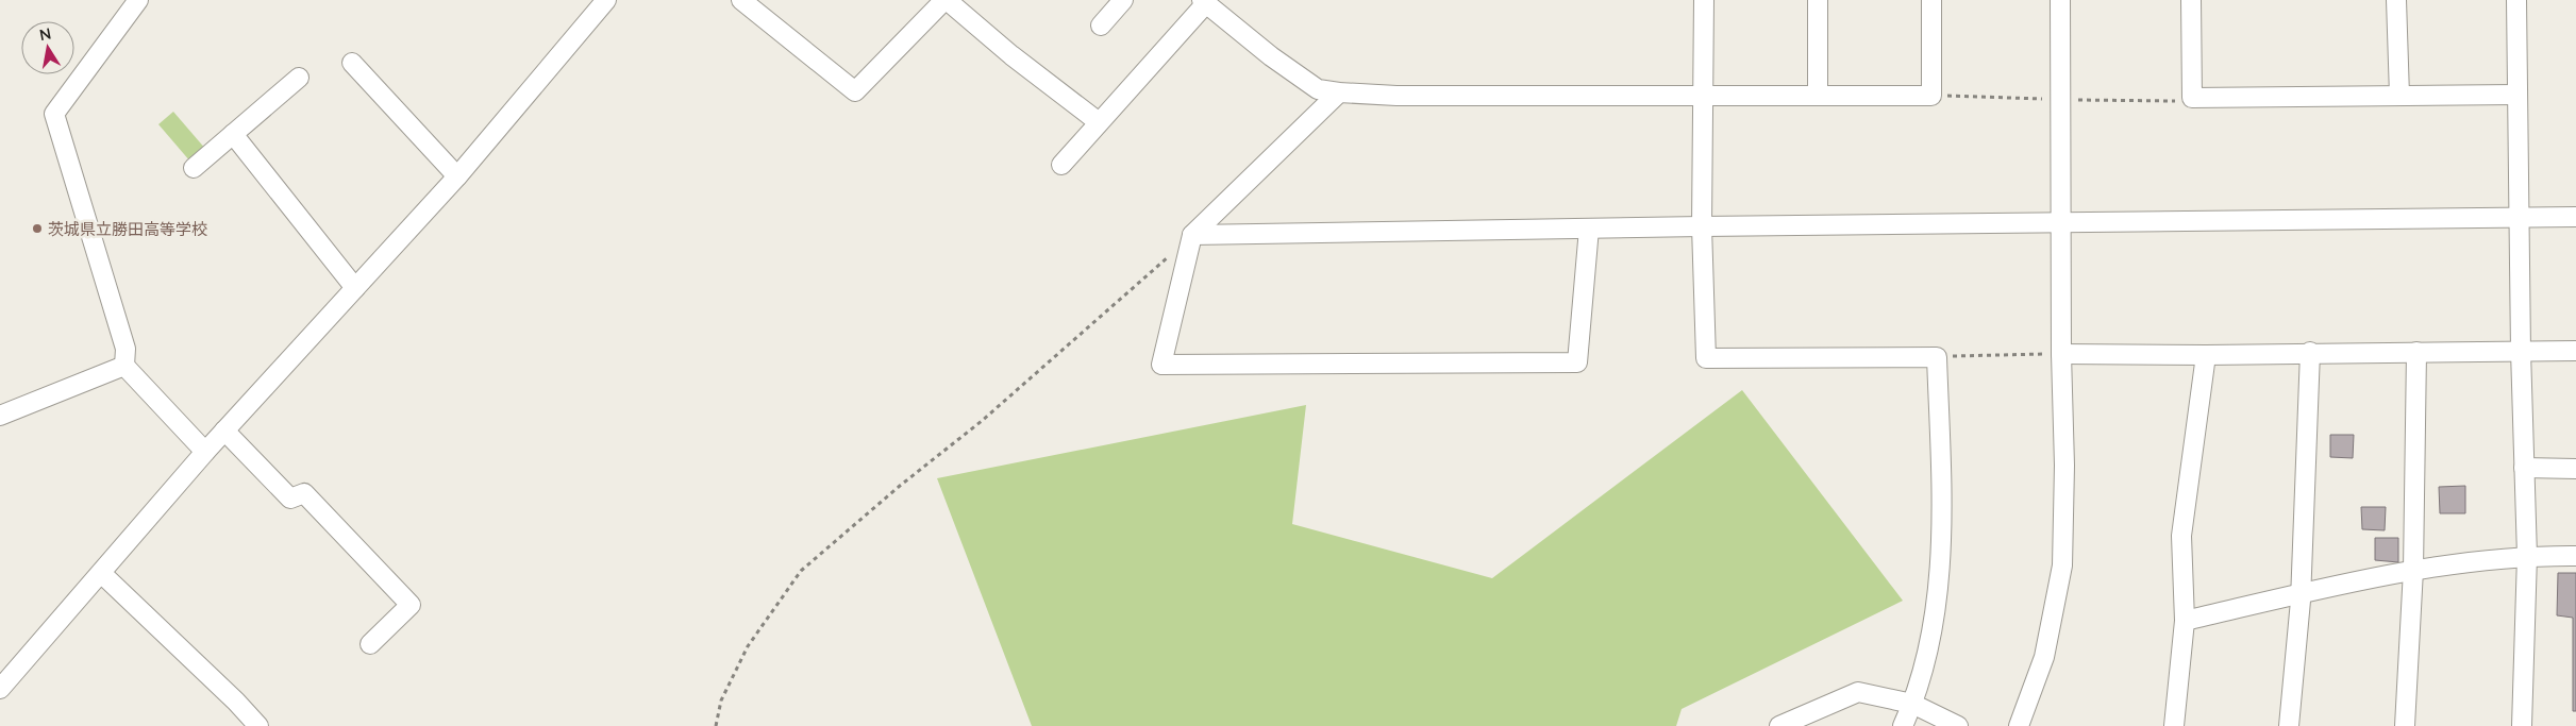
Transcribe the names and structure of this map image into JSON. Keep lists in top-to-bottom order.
{
  "places": ["茨城県立勝田高等学校"],
  "north": "top"
}
